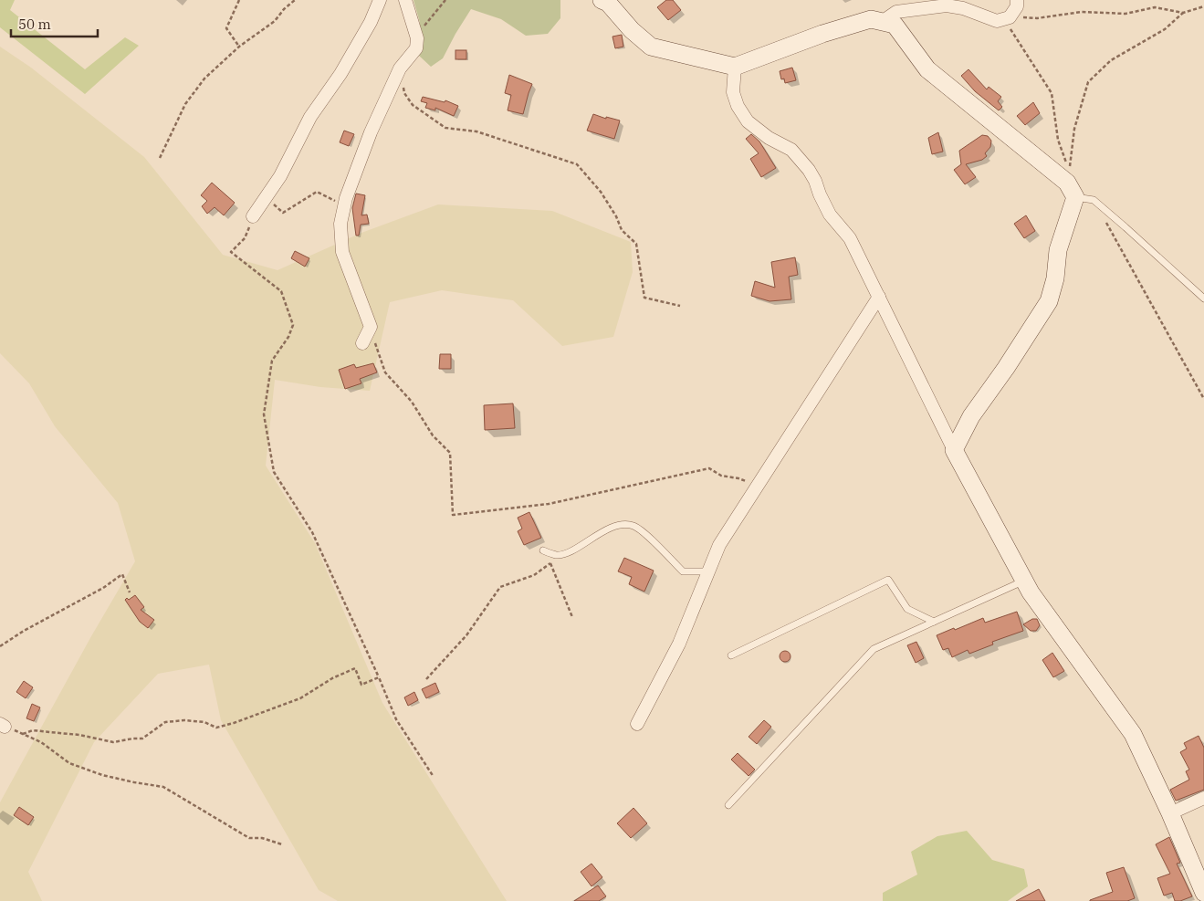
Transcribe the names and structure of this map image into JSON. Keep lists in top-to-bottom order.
{
  "scale_bar": "50 m"
}
